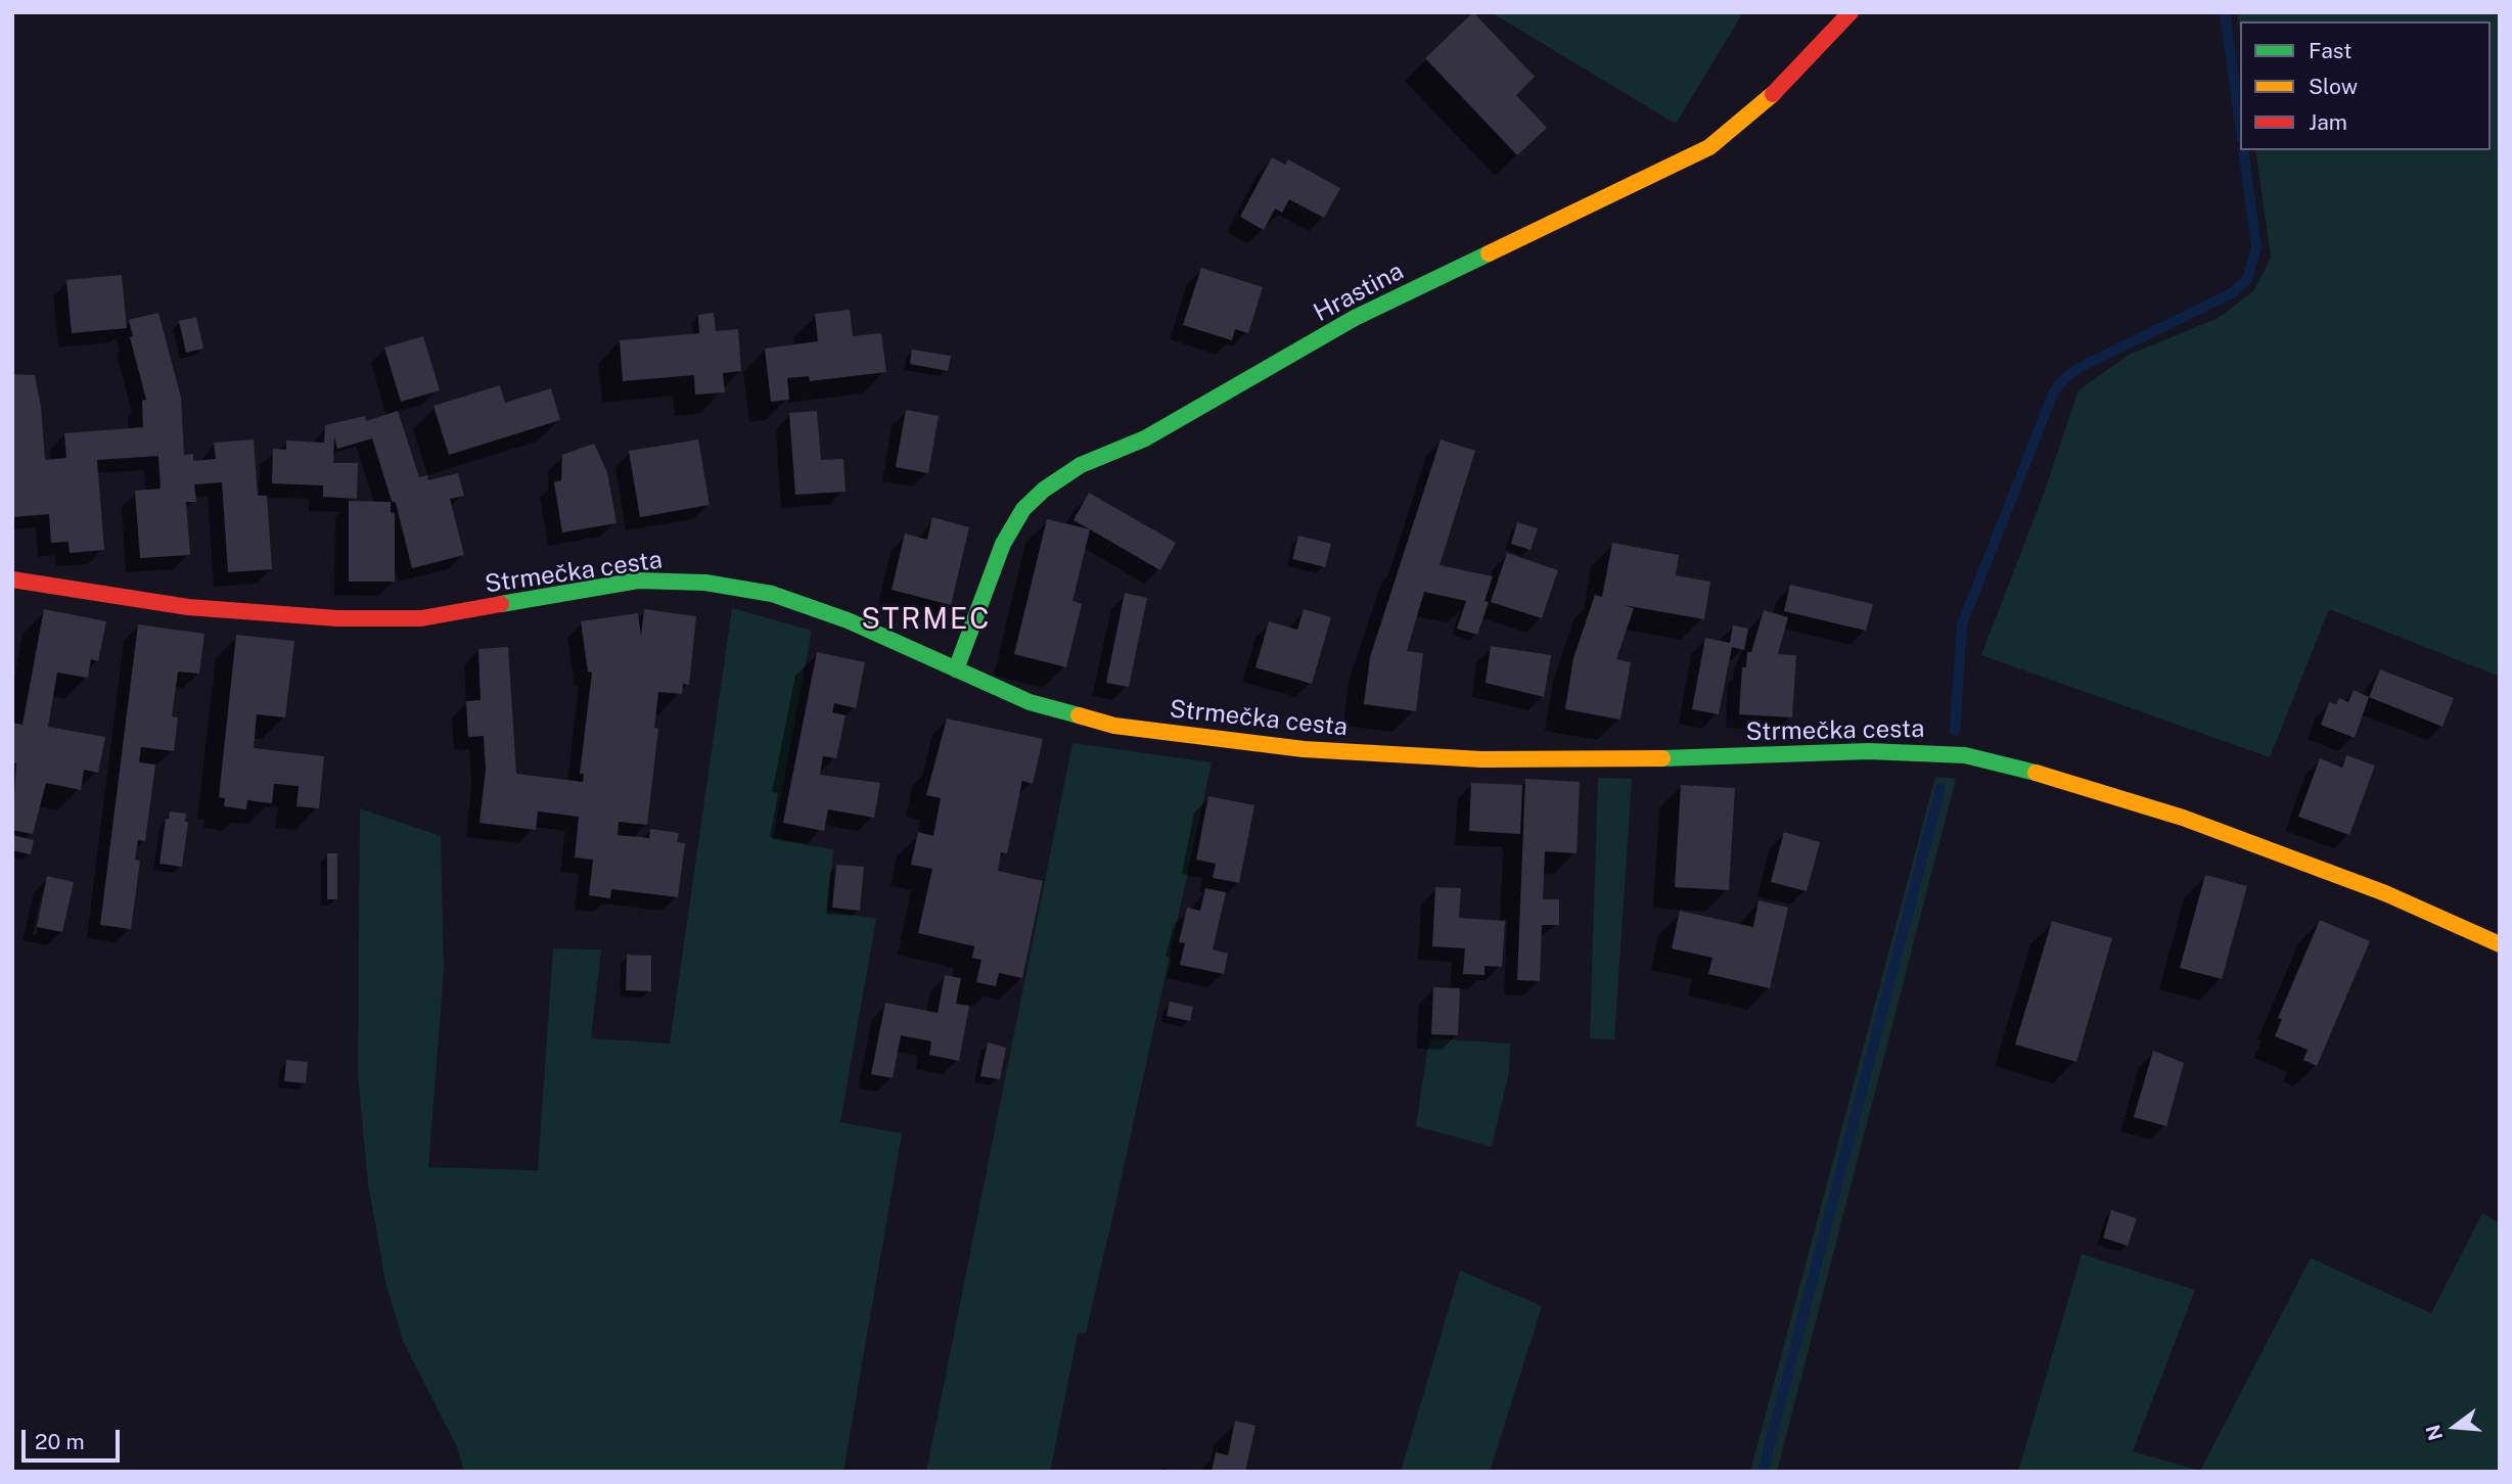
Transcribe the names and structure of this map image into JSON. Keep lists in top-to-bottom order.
{
  "streets": {
    "street": ["Hrastina", "Strmečka cesta"]
  },
  "crossings": [
    ["Hrastina", "Strmečka cesta"]
  ],
  "districts": ["STRMEC"],
  "legend": ["Fast", "Slow", "Jam"],
  "scale_bar": "20 m",
  "north": "left"
}
